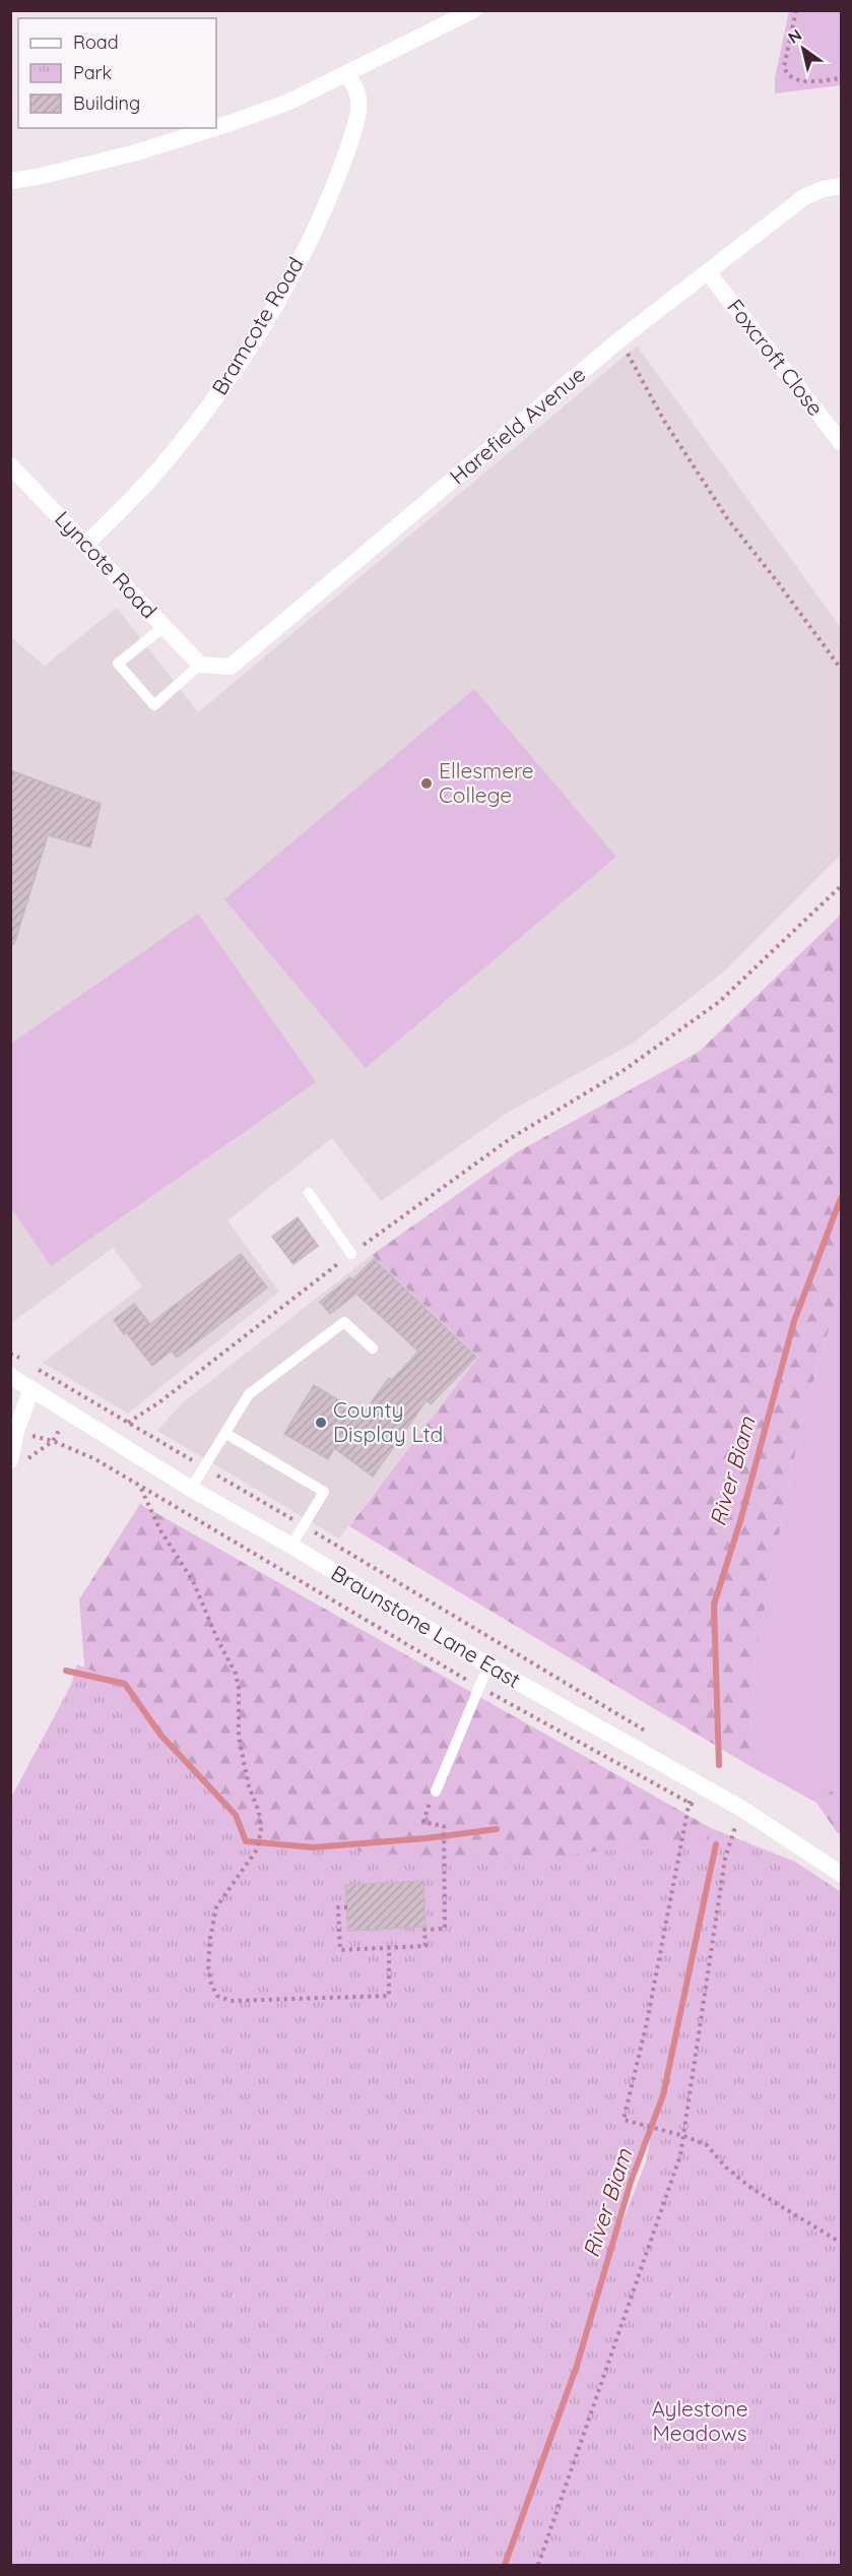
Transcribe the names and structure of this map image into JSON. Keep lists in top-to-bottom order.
{
  "streets": {
    "street": [
      "Bramcote Road",
      "Foxcroft Close",
      "Harefield Avenue",
      "Lyncote Road",
      "Braunstone Lane East"
    ]
  },
  "crossings": [
    ["Bramcote Road", "Lyncote Road"],
    ["Foxcroft Close", "Harefield Avenue"],
    ["Harefield Avenue", "Lyncote Road"]
  ],
  "water": ["River Biam"],
  "parks": ["Aylestone Meadows"],
  "places": ["Ellesmere College", "County Display Ltd"],
  "legend": ["Road", "Park", "Building"],
  "north": "top left"
}
